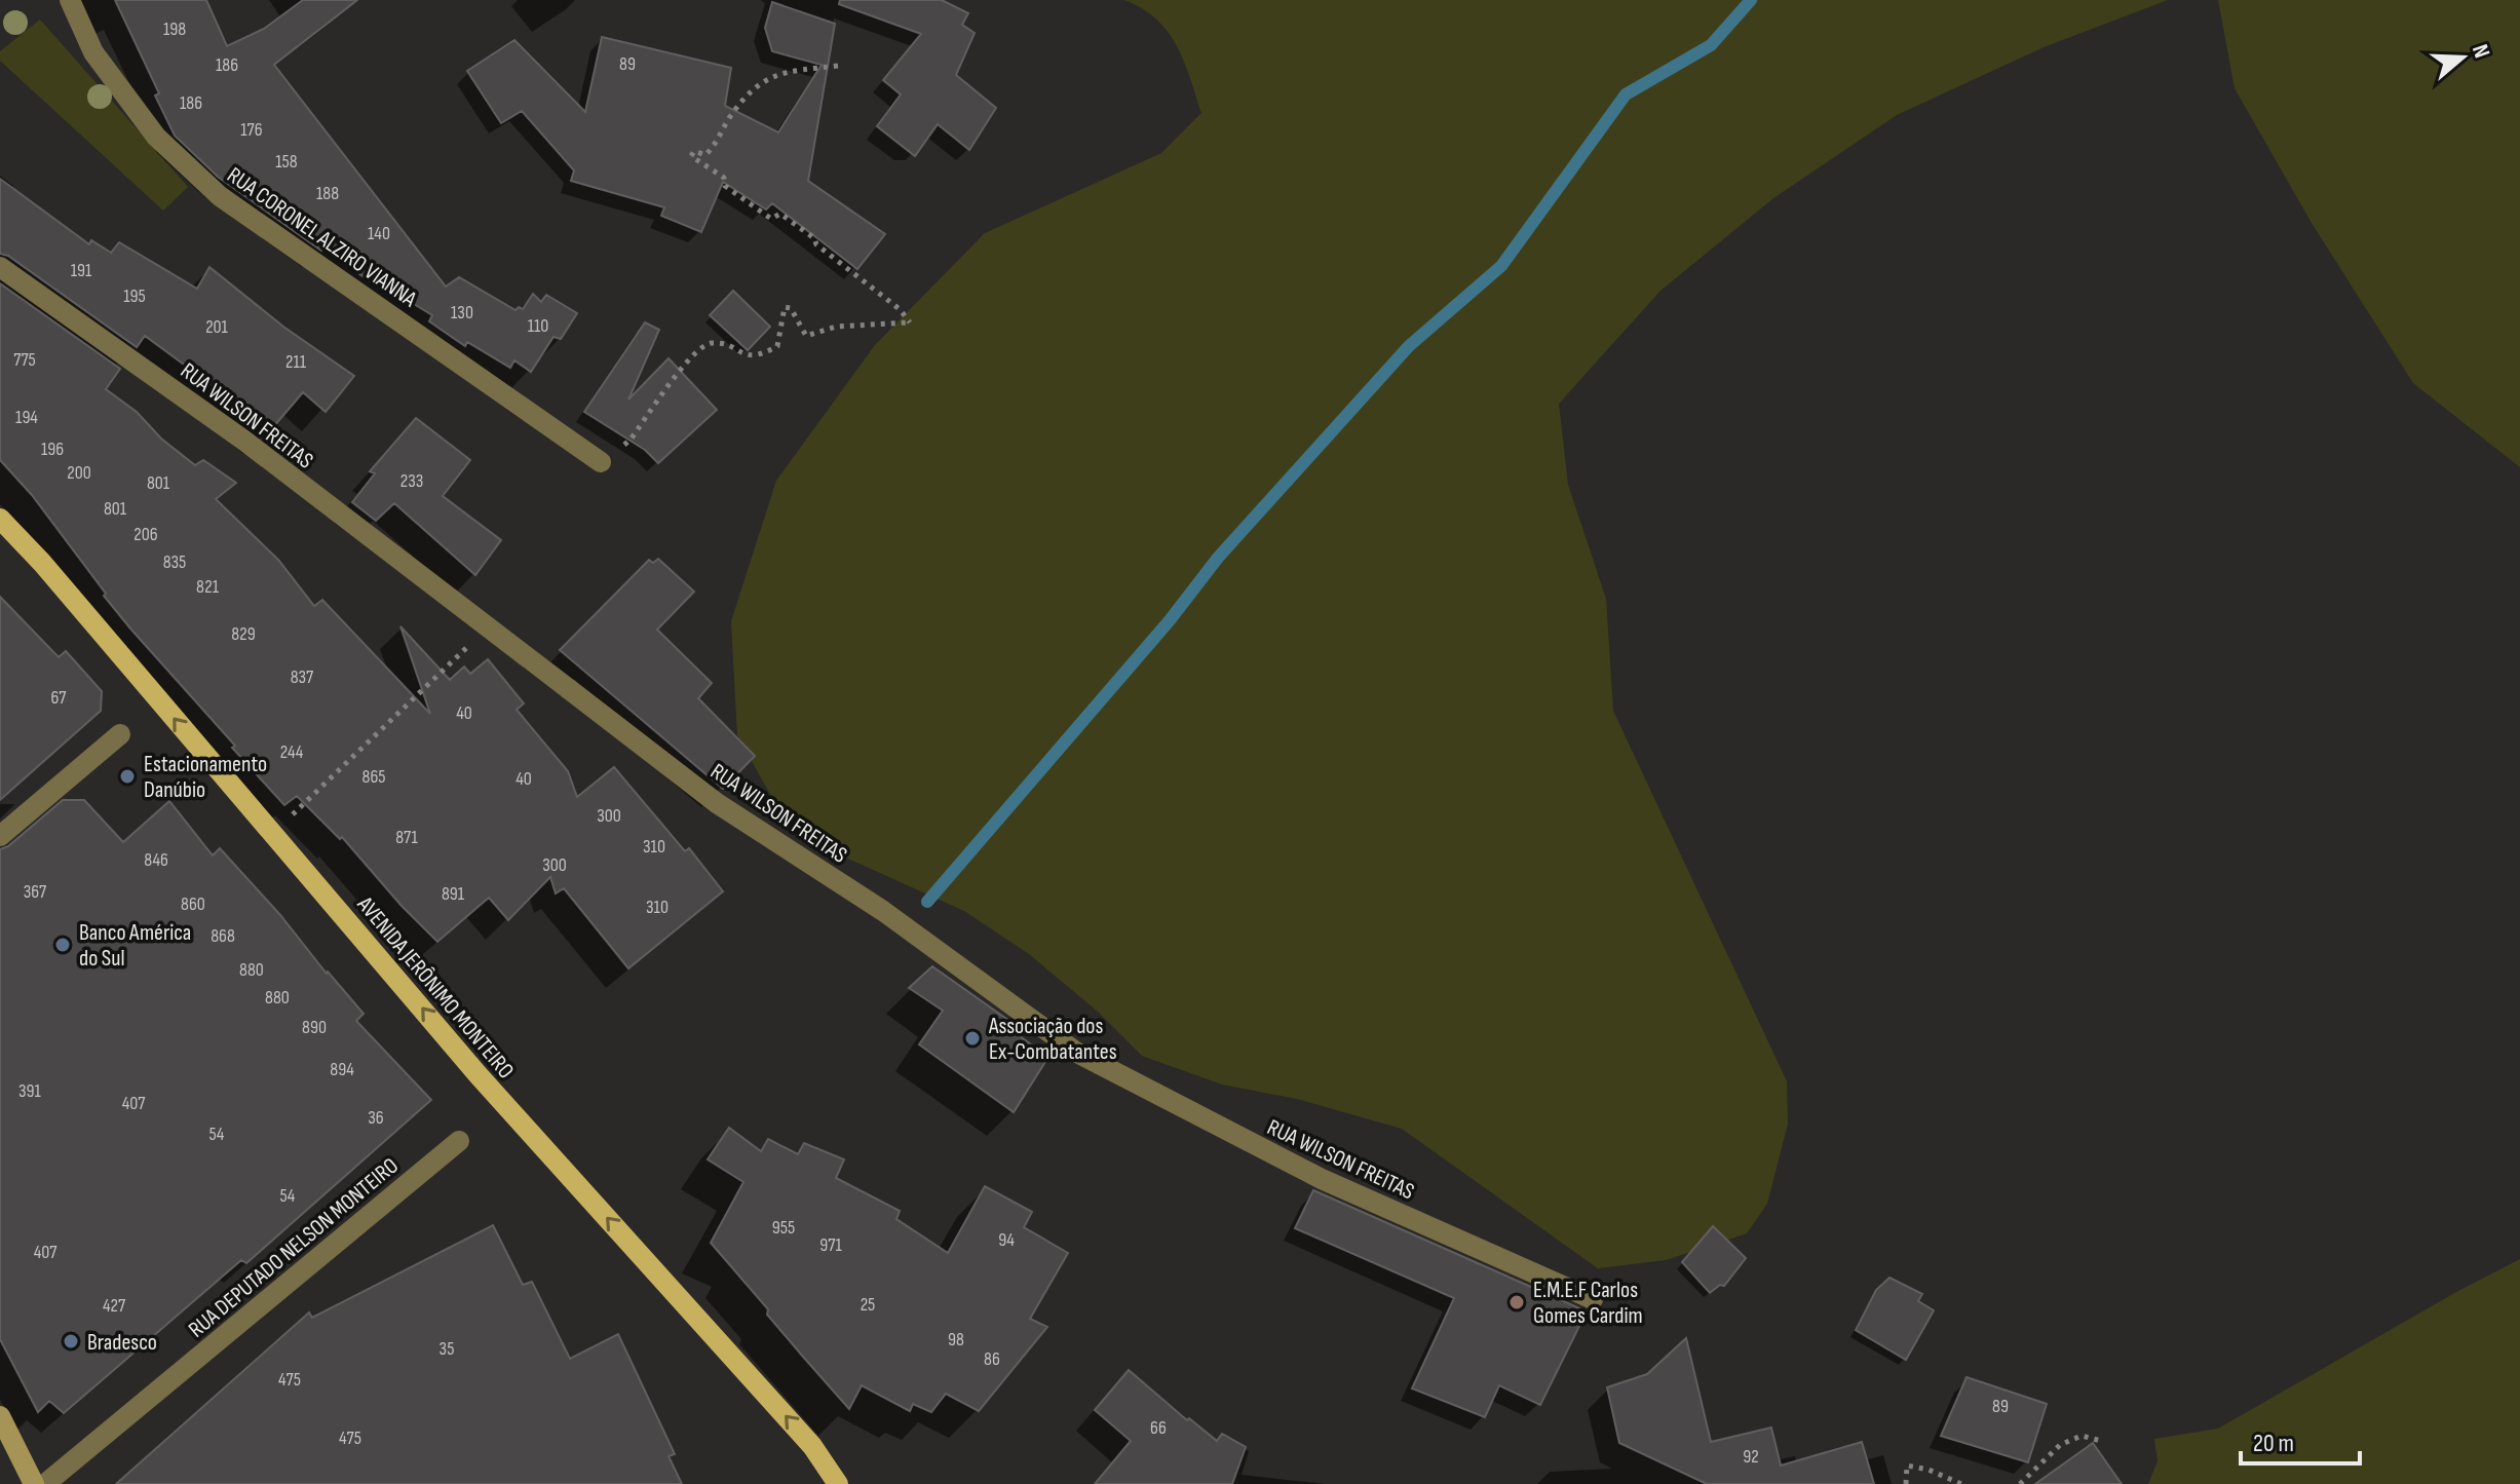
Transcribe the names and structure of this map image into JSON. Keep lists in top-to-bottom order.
{
  "streets": {
    "main road": ["AVENIDA JERÔNIMO MONTEIRO"],
    "street": ["RUA CORONEL ALZIRO VIANNA", "RUA WILSON FREITAS", "RUA DEPUTADO NELSON MONTEIRO"]
  },
  "one_way": ["AVENIDA JERÔNIMO MONTEIRO"],
  "places": [
    "Estacionamento Danúbio",
    "Banco América do Sul",
    "Associação dos Ex-Combatantes",
    "E.M.E.F Carlos Gomes Cardim",
    "Bradesco"
  ],
  "house_numbers": [
    "198",
    "89",
    "186",
    "186",
    "176",
    "158",
    "188",
    "140",
    "191",
    "195",
    "130",
    "110",
    "201",
    "775",
    "211",
    "194",
    "196",
    "200",
    "233",
    "801",
    "801",
    "206",
    "835",
    "821",
    "829",
    "837",
    "67",
    "40",
    "244",
    "865",
    "40",
    "300",
    "871",
    "310",
    "846",
    "300",
    "367",
    "891",
    "860",
    "310",
    "868",
    "880",
    "880",
    "890",
    "894",
    "391",
    "407",
    "36",
    "54",
    "54",
    "955",
    "94",
    "971",
    "407",
    "25",
    "427",
    "98",
    "35",
    "86",
    "475",
    "89",
    "66",
    "475",
    "92"
  ],
  "scale_bar": "20 m",
  "north": "right"
}
